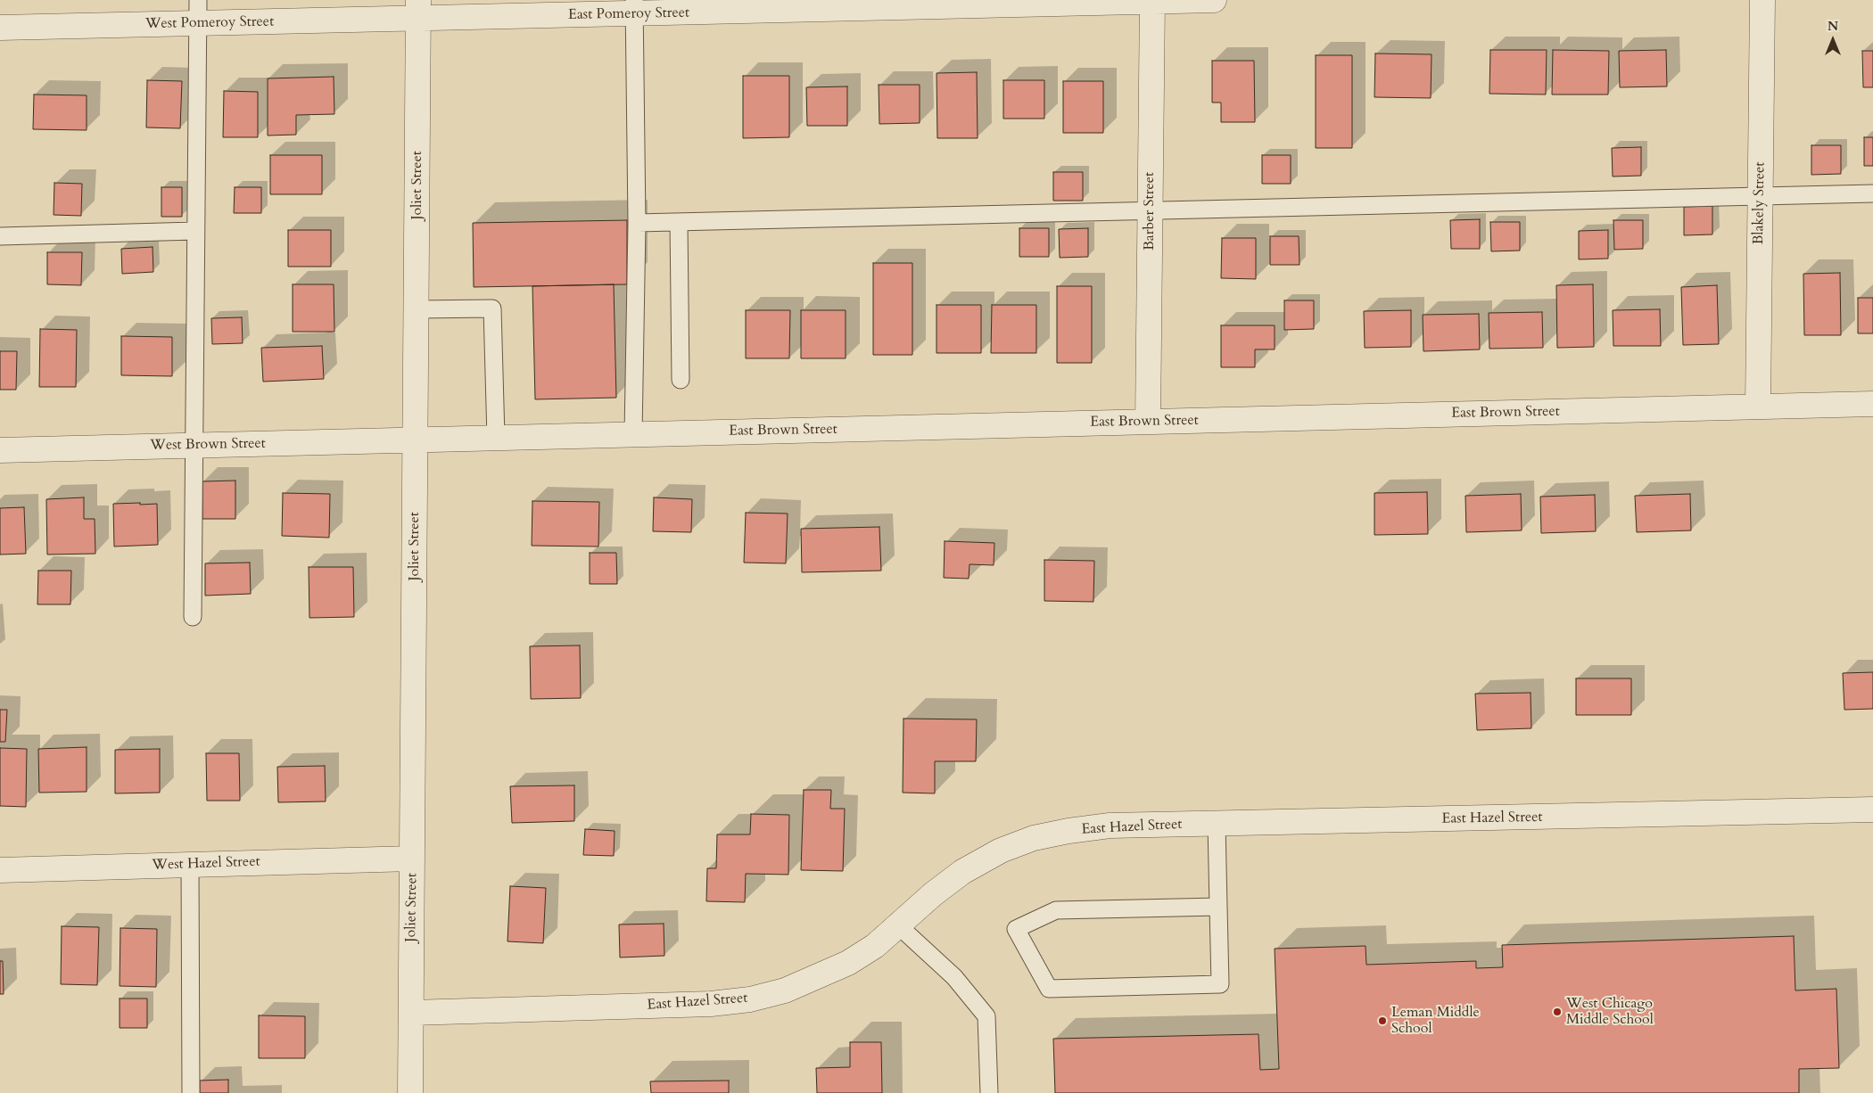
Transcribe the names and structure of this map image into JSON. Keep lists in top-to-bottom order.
{
  "streets": {
    "street": [
      "East Pomeroy Street",
      "West Pomeroy Street",
      "Joliet Street",
      "Blakely Street",
      "Barber Street",
      "East Brown Street",
      "West Brown Street",
      "East Hazel Street",
      "West Hazel Street"
    ]
  },
  "crossings": [
    ["East Pomeroy Street", "West Pomeroy Street"],
    ["East Pomeroy Street", "Joliet Street"],
    ["East Pomeroy Street", "Barber Street"],
    ["West Pomeroy Street", "Joliet Street"],
    ["Joliet Street", "East Brown Street"],
    ["Joliet Street", "West Brown Street"],
    ["Joliet Street", "East Hazel Street"],
    ["Joliet Street", "West Hazel Street"],
    ["Blakely Street", "East Brown Street"],
    ["Barber Street", "East Brown Street"],
    ["East Brown Street", "West Brown Street"]
  ],
  "places": ["West Chicago Middle School", "Leman Middle School"],
  "north": "top"
}
